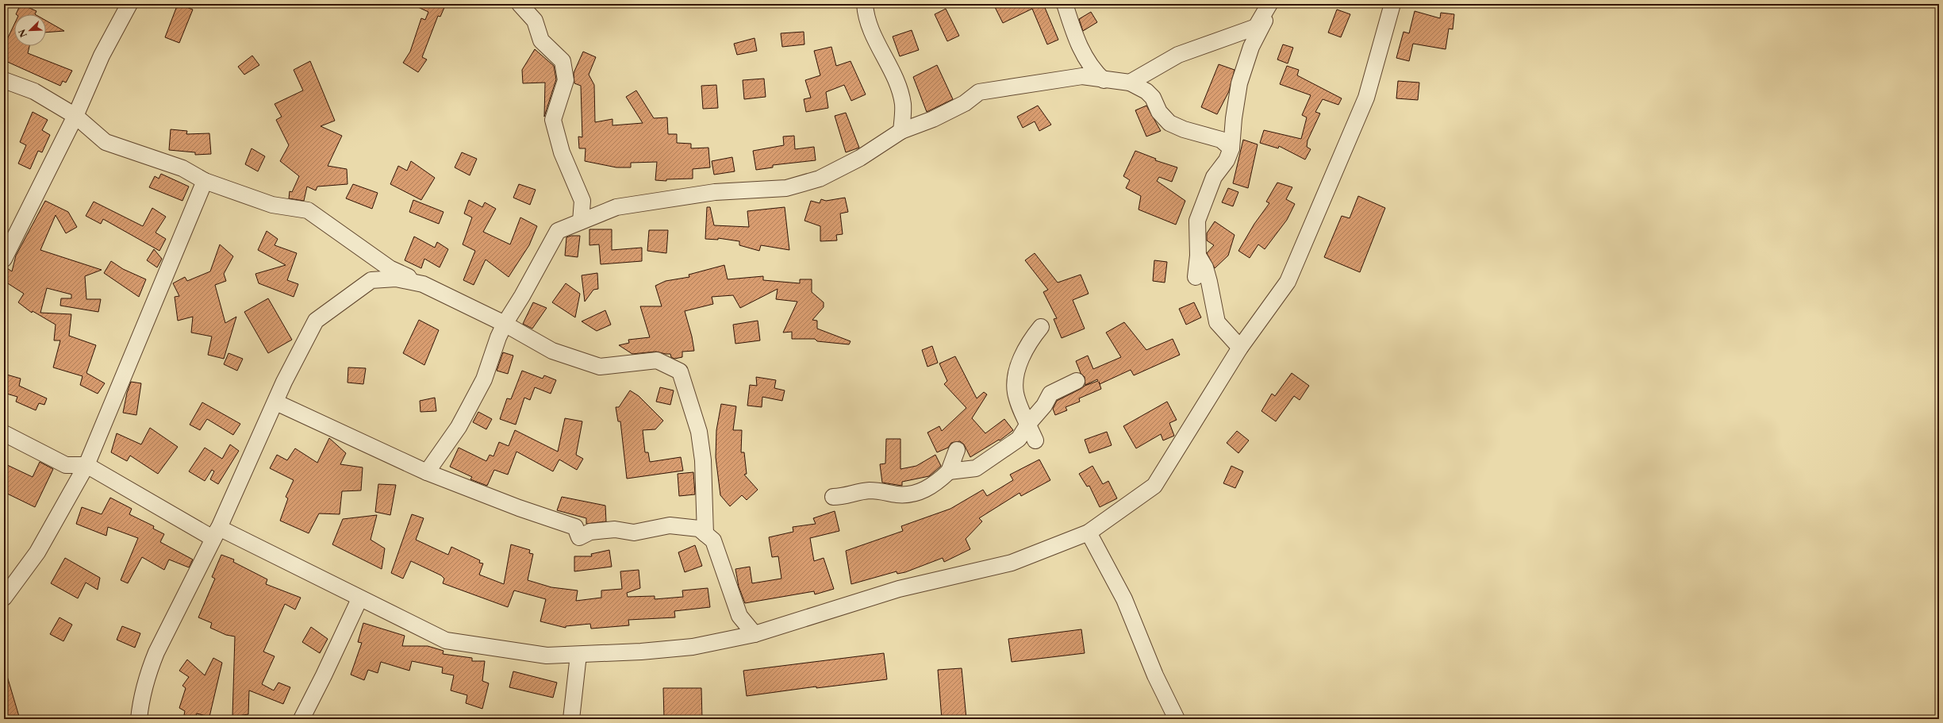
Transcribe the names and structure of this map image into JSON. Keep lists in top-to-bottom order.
{
  "north": "bottom left"
}
